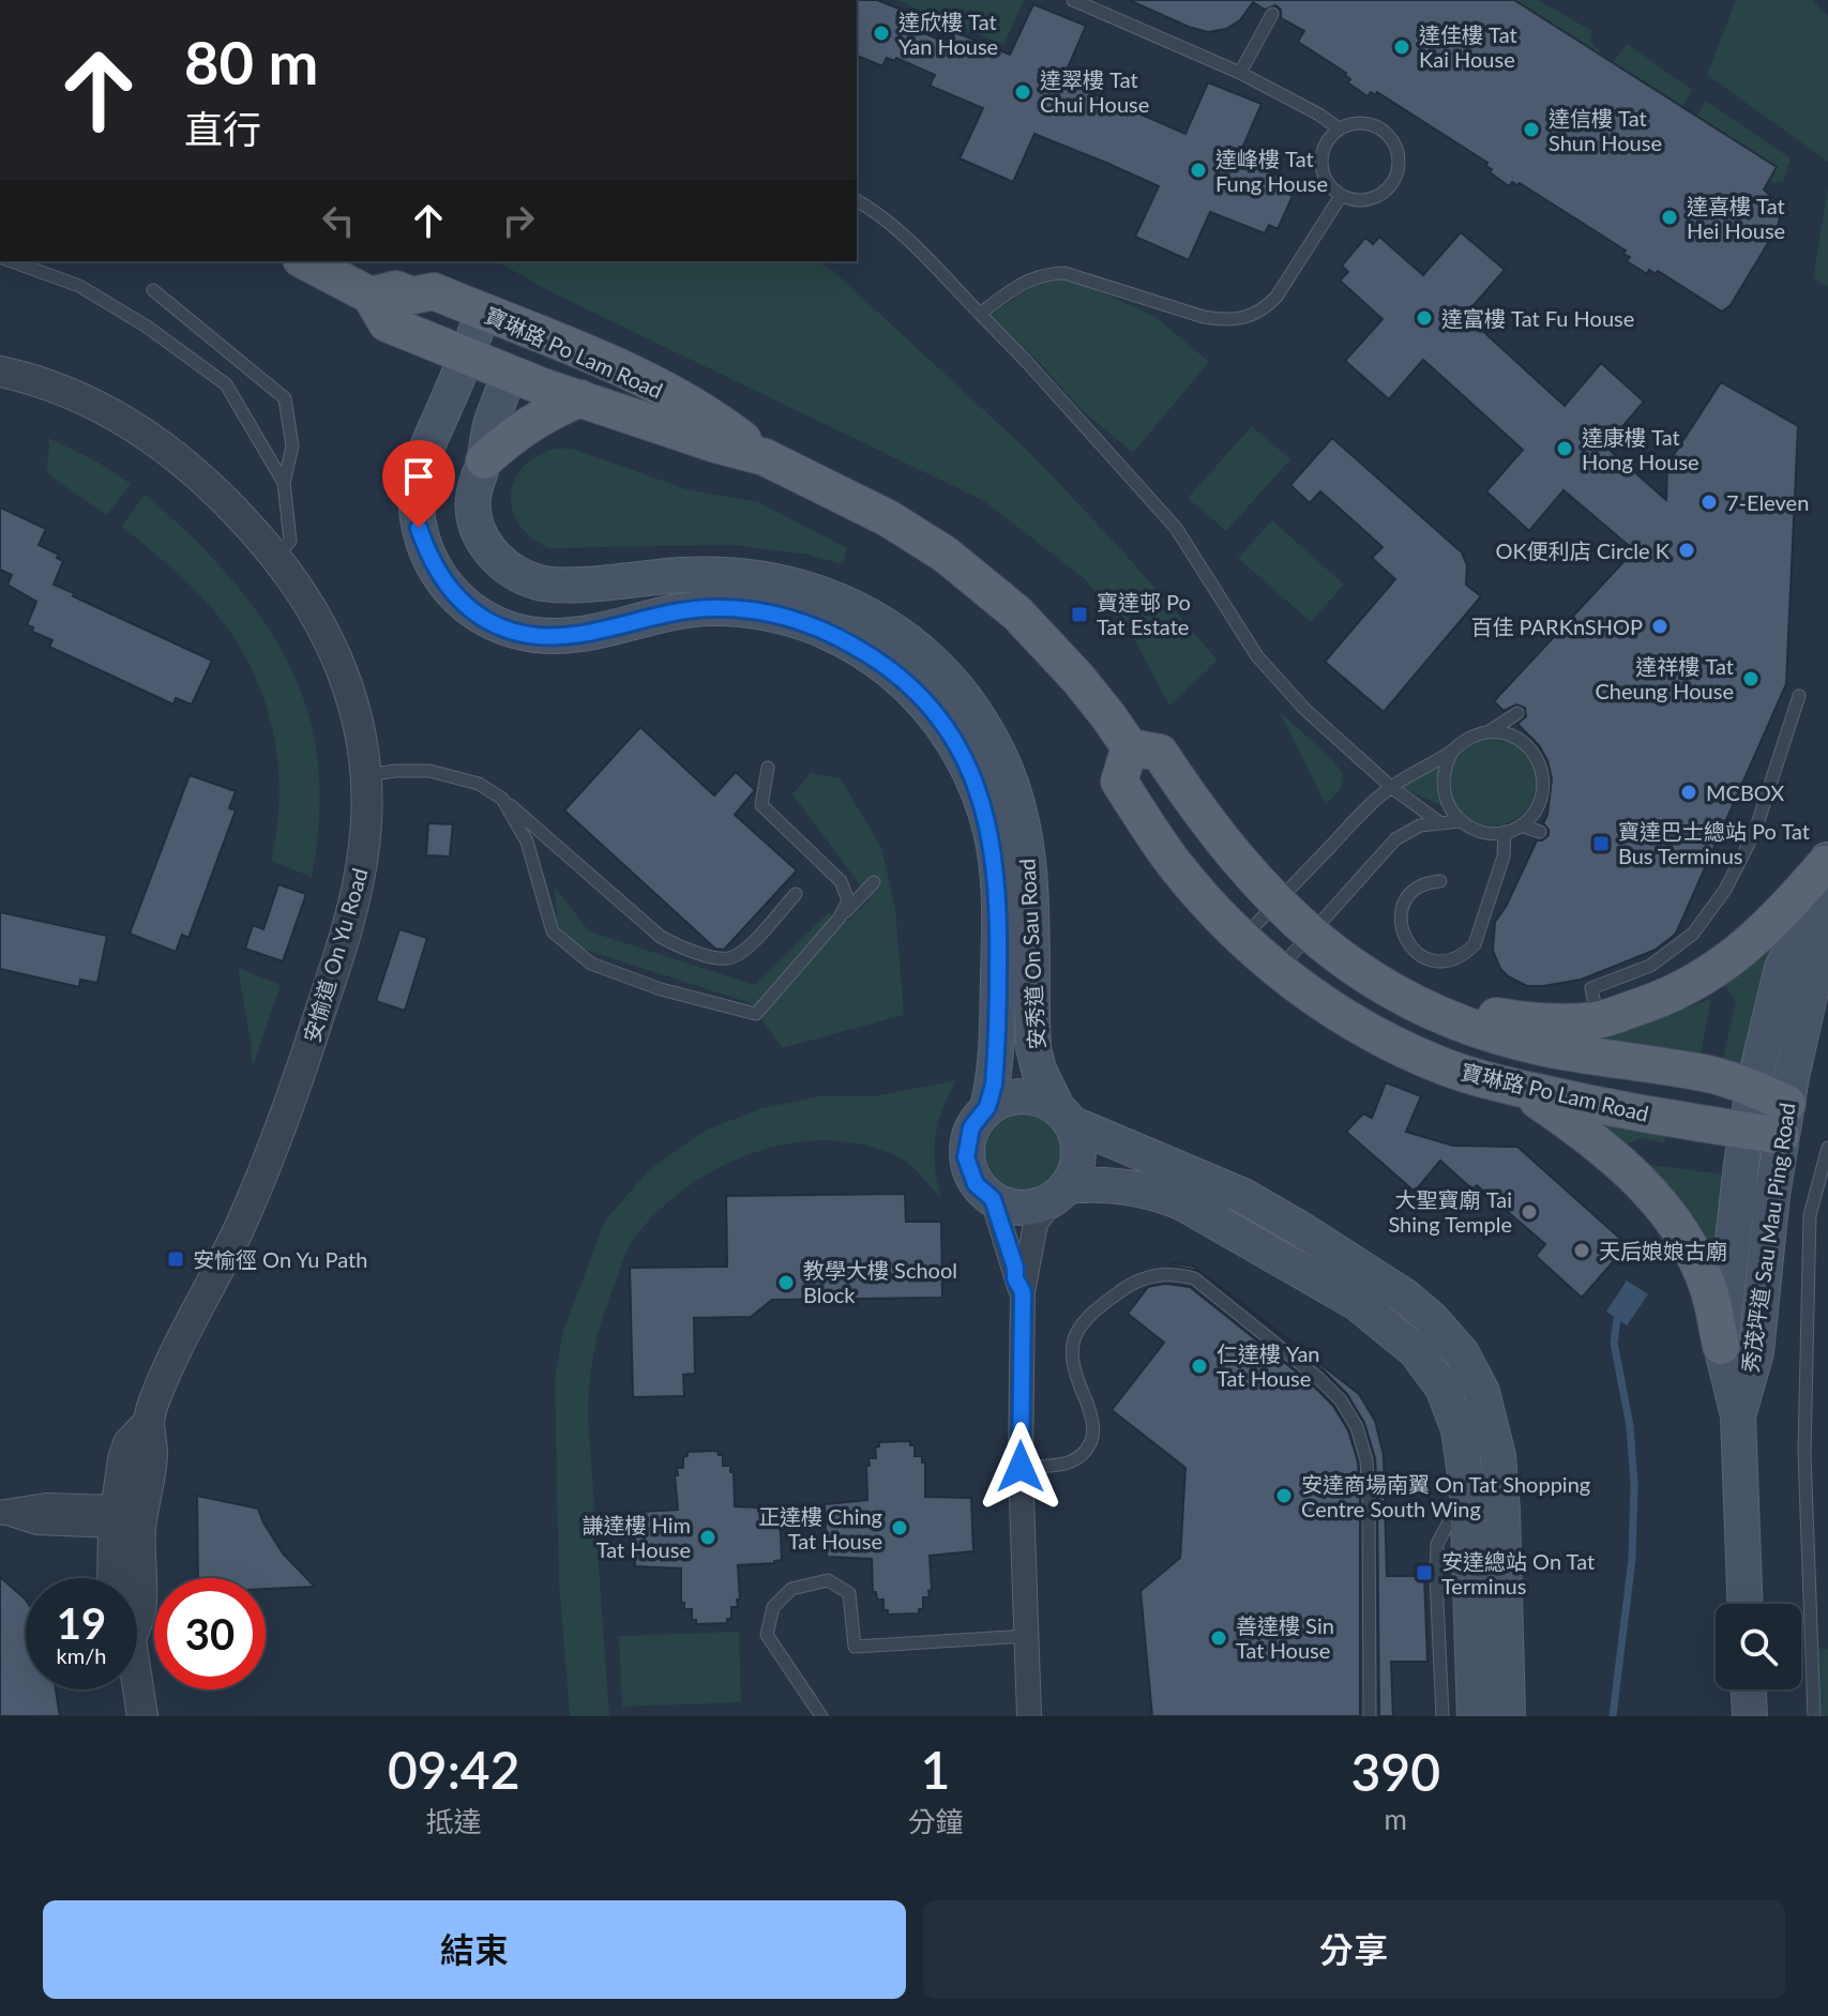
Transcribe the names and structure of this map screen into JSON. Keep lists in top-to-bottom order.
{
  "streets": {
    "main road": ["寶琳路 Po Lam Road", "安秀道 On Sau Road", "秀茂坪道 Sau Mau Ping Road"],
    "street": ["安愉道 On Yu Road"]
  },
  "crossings": [
    ["寶琳路 Po Lam Road", "安秀道 On Sau Road"],
    ["寶琳路 Po Lam Road", "秀茂坪道 Sau Mau Ping Road"]
  ],
  "places": {
    "other": [
      "達欣樓 Tat Yan House",
      "達佳樓 Tat Kai House",
      "達翠樓 Tat Chui House",
      "達信樓 Tat Shun House",
      "達峰樓 Tat Fung House",
      "達喜樓 Tat Hei House",
      "達富樓 Tat Fu House",
      "達康樓 Tat Hong House",
      "7-Eleven",
      "OK便利店 Circle K",
      "百佳 PARKnSHOP",
      "達祥樓 Tat Cheung House",
      "MCBOX",
      "大聖寶廟 Tai Shing Temple",
      "天后娘娘古廟",
      "教學大樓 School Block",
      "仁達樓 Yan Tat House",
      "安達商場南翼 On Tat Shopping Centre South Wing",
      "正達樓 Ching Tat House",
      "謙達樓 Him Tat House",
      "善達樓 Sin Tat House"
    ],
    "transit": [
      "寶達邨 Po Tat Estate",
      "寶達巴士總站 Po Tat Bus Terminus",
      "安愉徑 On Yu Path",
      "安達總站 On Tat Terminus"
    ]
  },
  "page": {
    "turn": ["80 m", "直行"],
    "speed": "19 km/h",
    "limit": "30",
    "eta": [
      "09:42",
      "抵達",
      "1",
      "分鐘",
      "390",
      "m"
    ],
    "buttons": ["結束", "分享"]
  }
}
